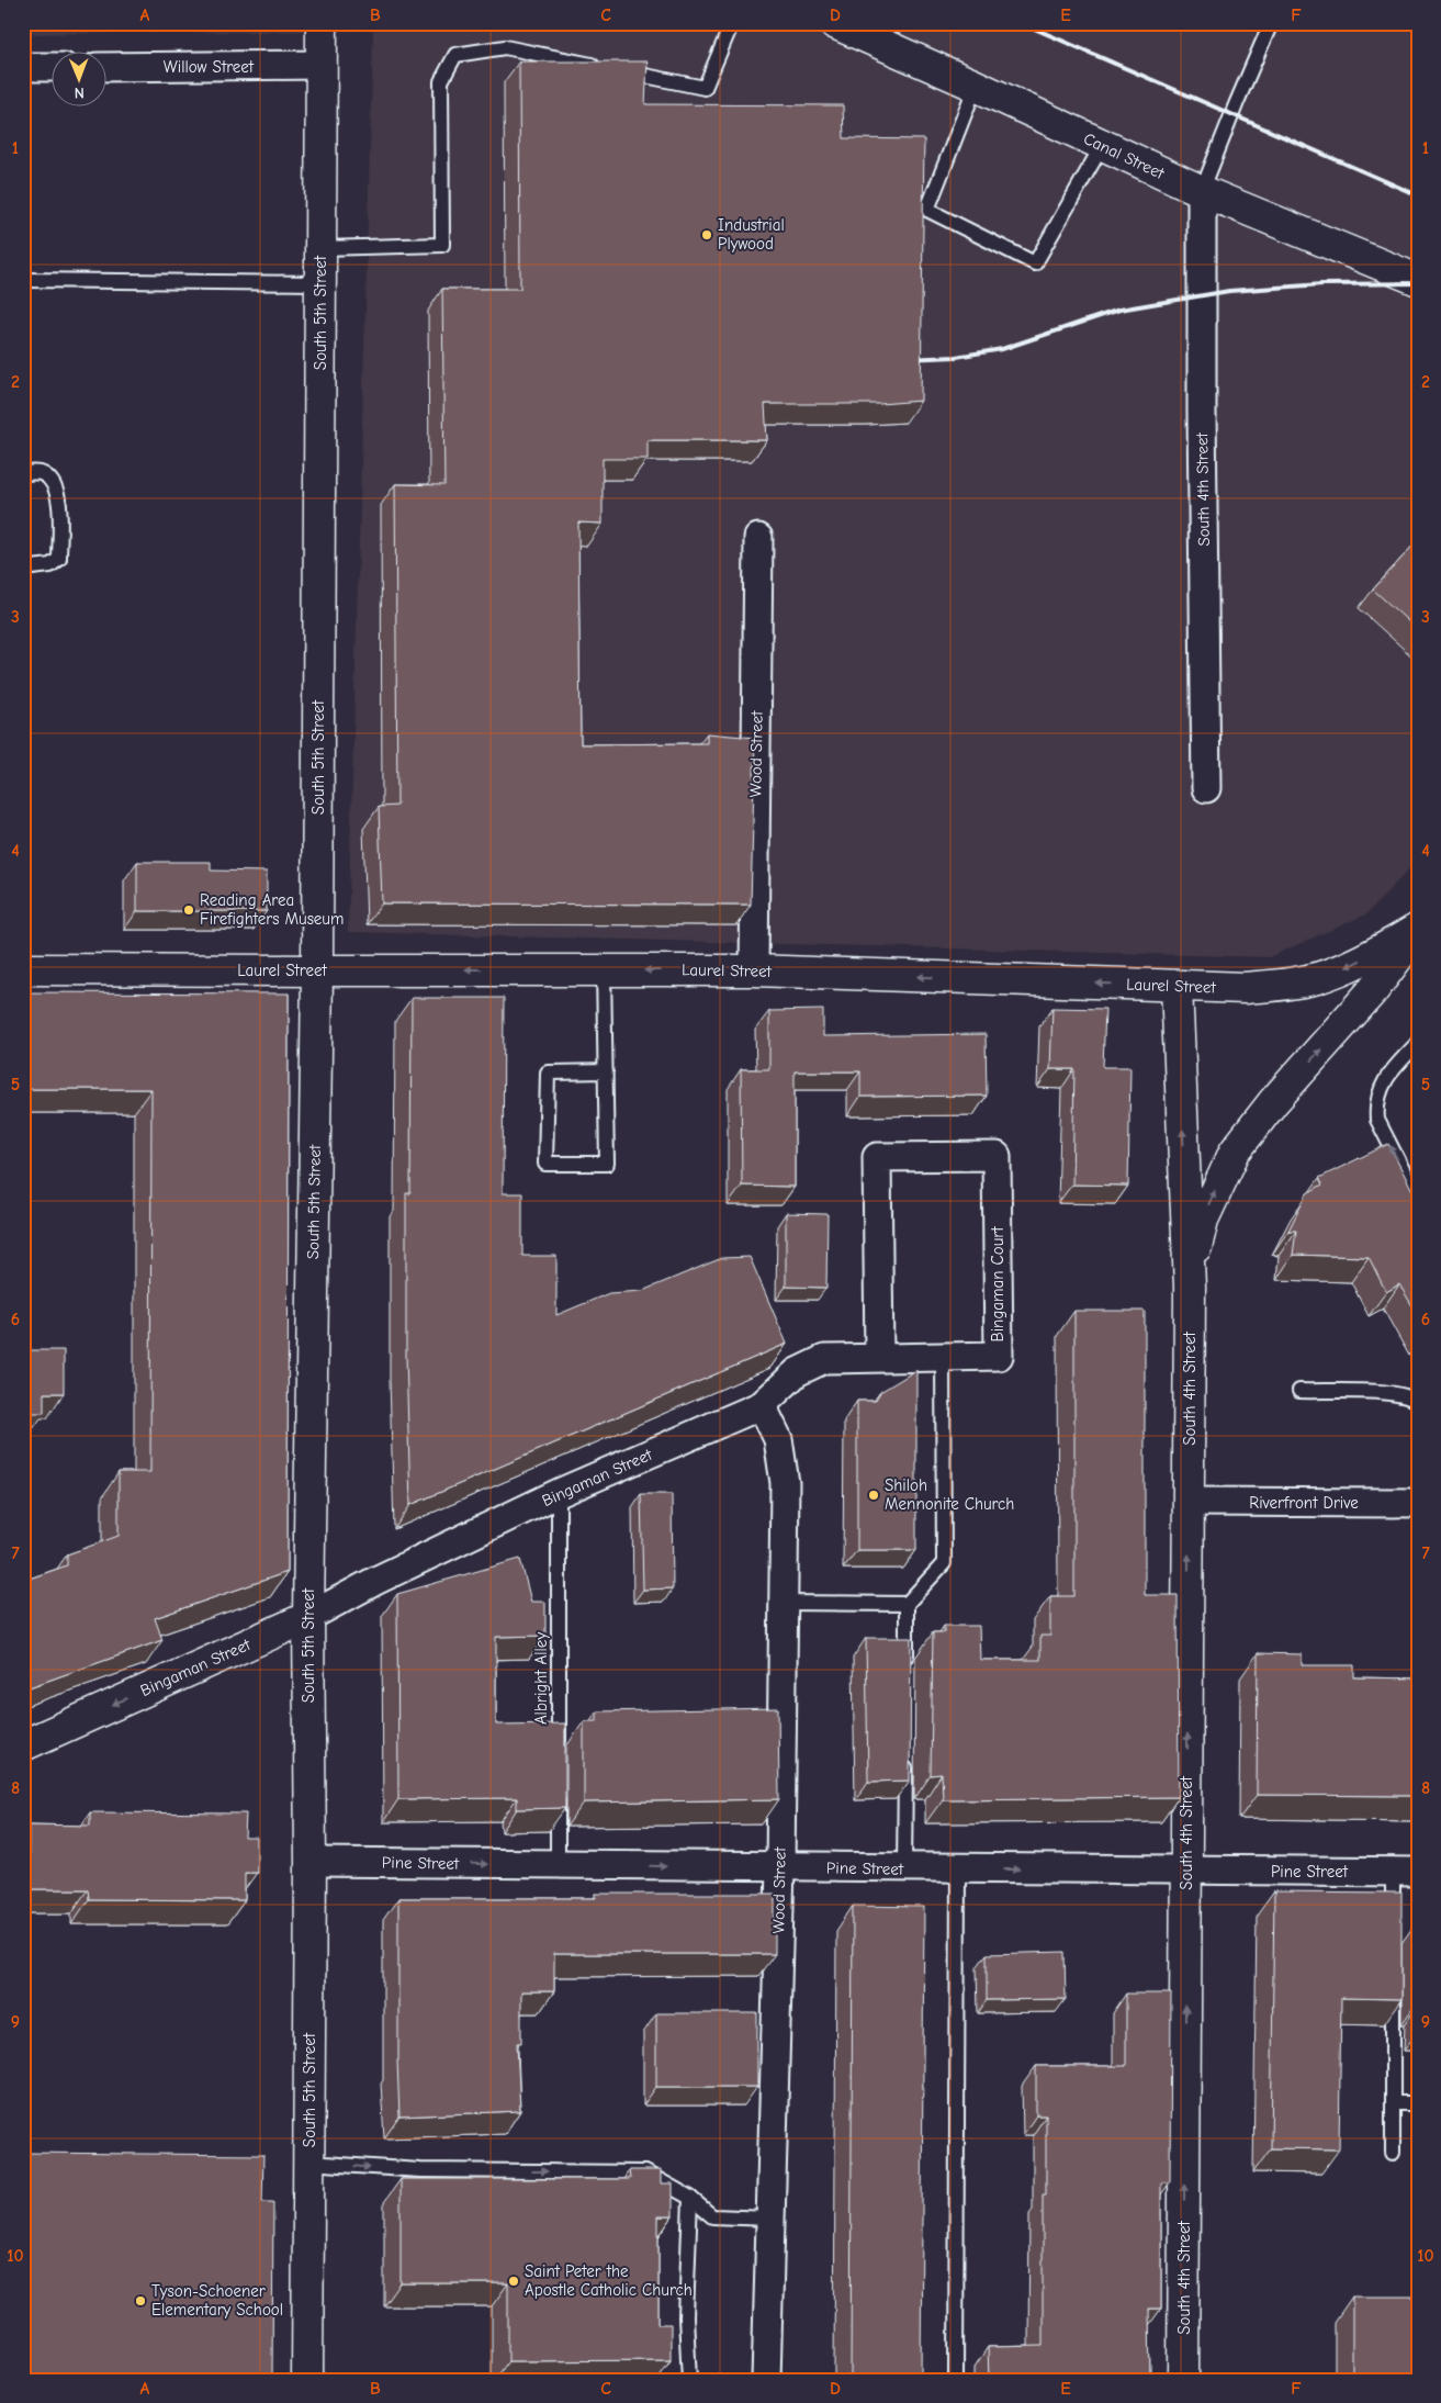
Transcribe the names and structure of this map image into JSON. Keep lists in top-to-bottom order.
{
  "streets": {
    "main road": [
      "Canal Street",
      "South 5th Street",
      "South 4th Street",
      "Laurel Street",
      "Bingaman Street"
    ],
    "street": [
      "Willow Street",
      "Wood Street",
      "Bingaman Court",
      "Riverfront Drive",
      "Pine Street"
    ],
    "lane": ["Albright Alley"]
  },
  "crossings": [
    ["Willow Street", "South 5th Street"],
    ["Canal Street", "South 4th Street"],
    ["South 5th Street", "Laurel Street"],
    ["South 5th Street", "Bingaman Street"],
    ["South 5th Street", "Pine Street"],
    ["South 4th Street", "Laurel Street"],
    ["South 4th Street", "Riverfront Drive"],
    ["South 4th Street", "Pine Street"],
    ["Wood Street", "Laurel Street"],
    ["Wood Street", "Bingaman Street"],
    ["Wood Street", "Pine Street"],
    ["Bingaman Court", "Bingaman Street"],
    ["Bingaman Street", "Albright Alley"]
  ],
  "one_way": ["South 4th Street", "Laurel Street", "Pine Street"],
  "places": [
    "Industrial Plywood",
    "Reading Area Firefighters Museum",
    "Shiloh Mennonite Church",
    "Saint Peter the Apostle Catholic Church",
    "Tyson-Schoener Elementary School"
  ],
  "north": "bottom",
  "grid": {
    "columns": [
      "A",
      "B",
      "C",
      "D",
      "E",
      "F"
    ],
    "rows": [
      "1",
      "2",
      "3",
      "4",
      "5",
      "6",
      "7",
      "8",
      "9",
      "10"
    ]
  }
}
